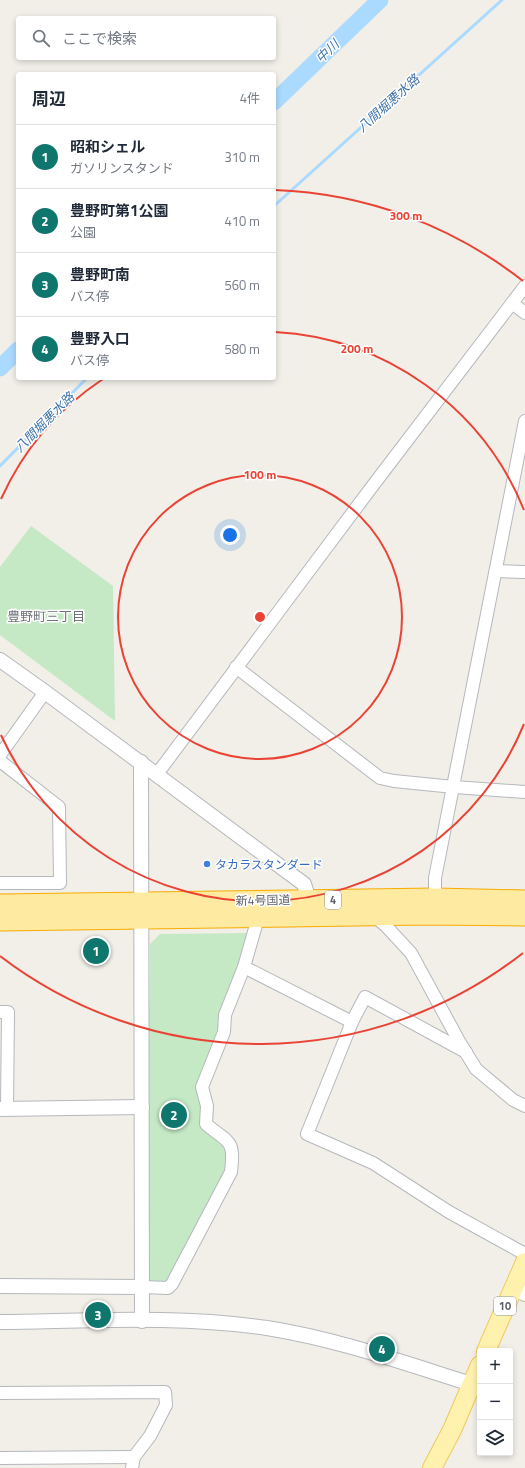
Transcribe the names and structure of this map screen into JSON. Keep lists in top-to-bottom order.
{
  "streets": {
    "highway": ["新4号国道", "4"],
    "main road": ["10"]
  },
  "districts": ["豊野町三丁目"],
  "water": ["中川", "八間堀悪水路"],
  "places": ["タカラスタンダード"],
  "page": {
    "search": "ここで検索",
    "heading": ["周辺", "4件"],
    "list": [
      {
        "mark": "1",
        "name": "昭和シェル",
        "note": "ガソリンスタンド",
        "value": "310 m"
      },
      {
        "mark": "2",
        "name": "豊野町第1公園",
        "note": "公園",
        "value": "410 m"
      },
      {
        "mark": "3",
        "name": "豊野町南",
        "note": "バス停",
        "value": "560 m"
      },
      {
        "mark": "4",
        "name": "豊野入口",
        "note": "バス停",
        "value": "580 m"
      }
    ],
    "pins": [
      "1",
      "2",
      "3",
      "4"
    ],
    "map_buttons": ["+", "−"]
  },
  "rings": ["300 m", "200 m", "100 m"]
}
